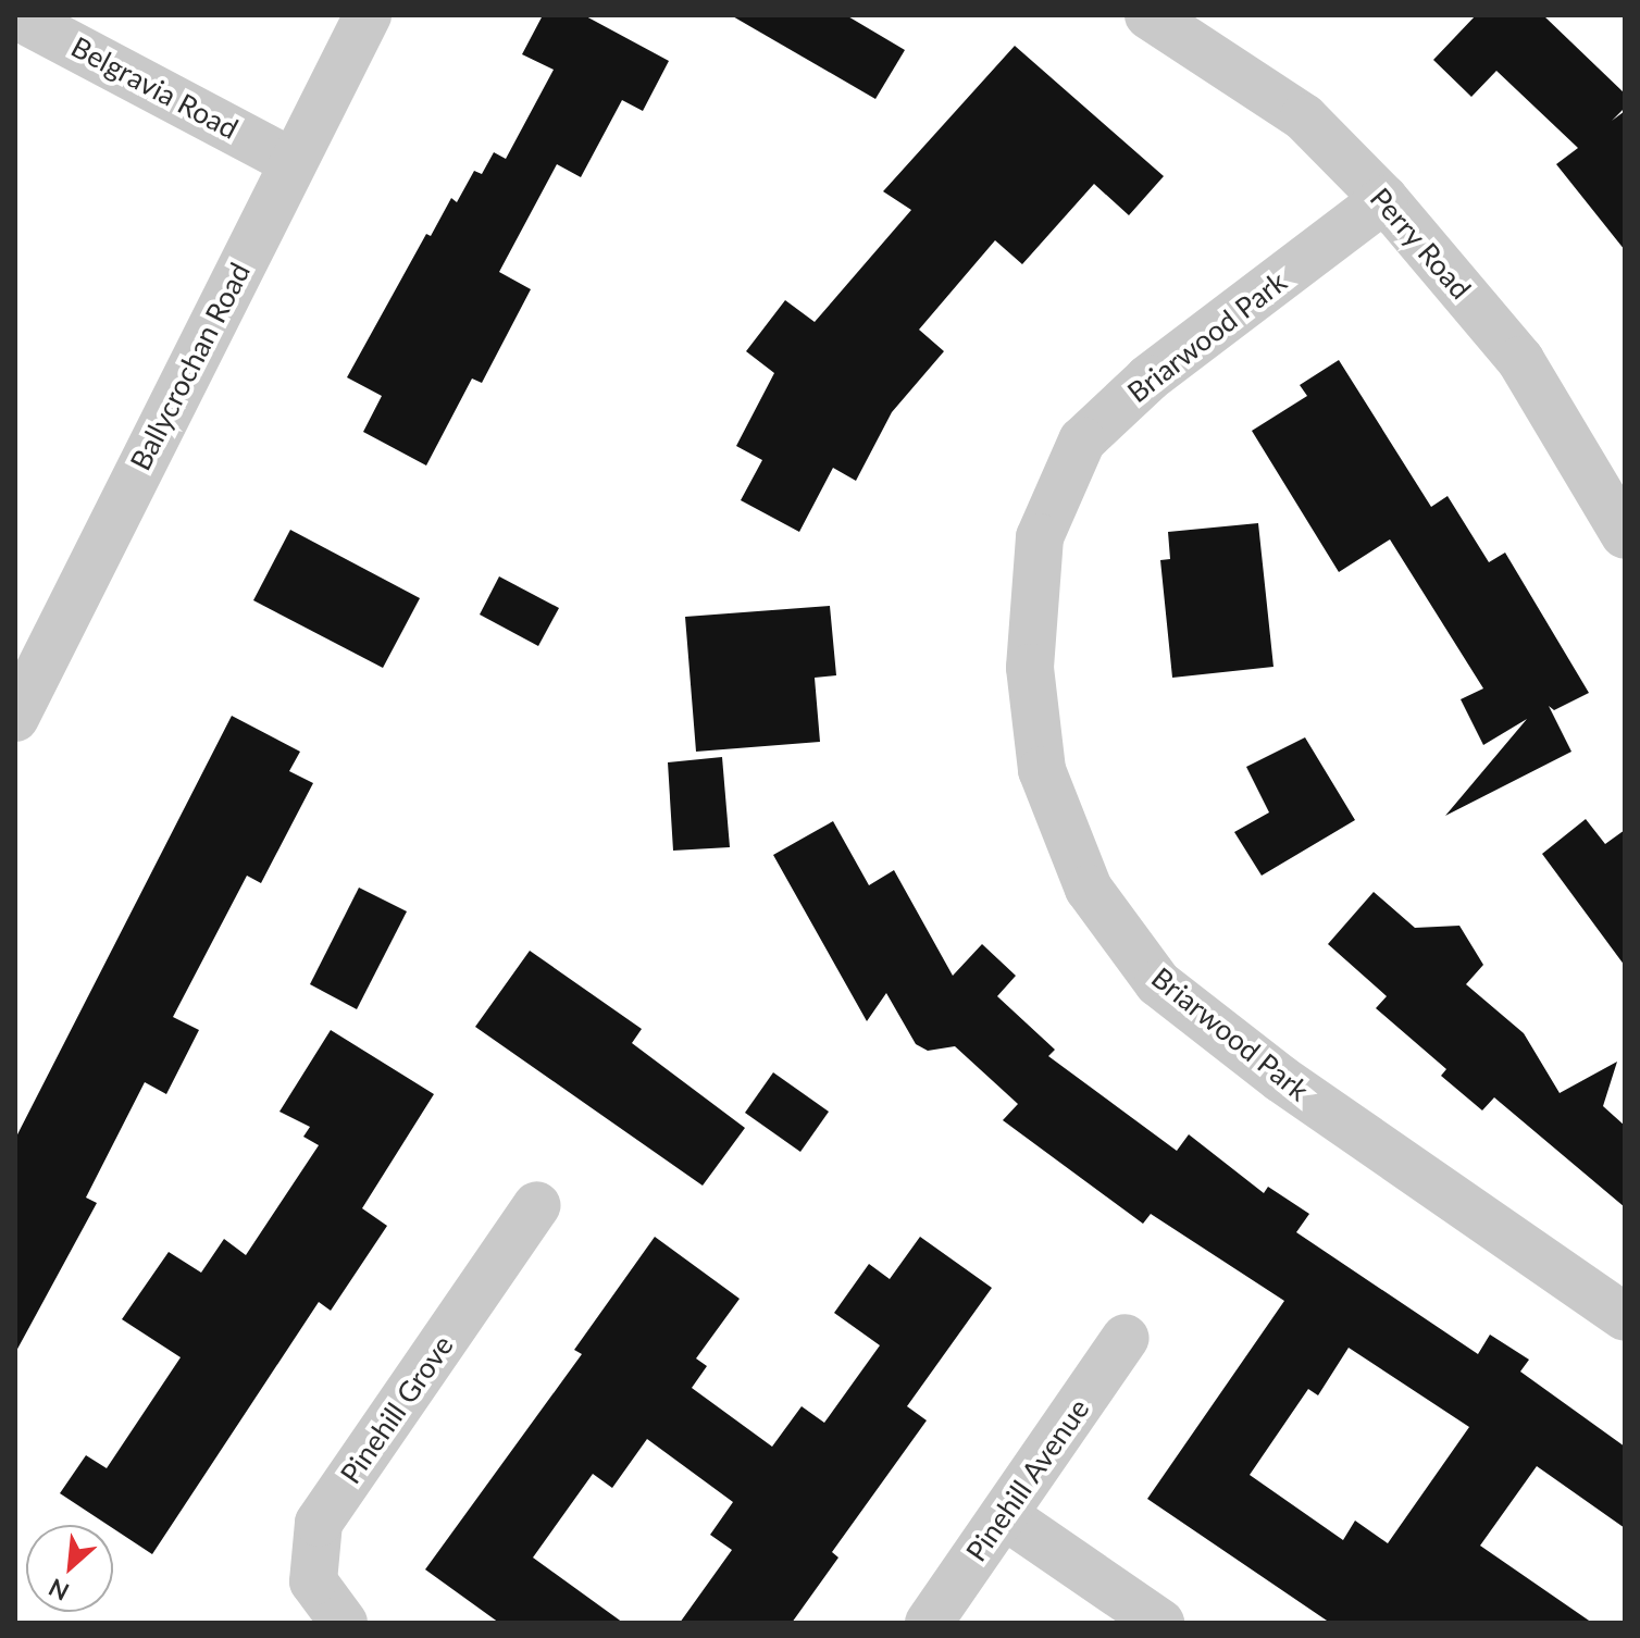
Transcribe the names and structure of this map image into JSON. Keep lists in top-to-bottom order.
{
  "streets": {
    "street": [
      "Belgravia Road",
      "Perry Road",
      "Briarwood Park",
      "Ballycrochan Road",
      "Pinehill Grove",
      "Pinehill Avenue"
    ]
  },
  "crossings": [
    ["Belgravia Road", "Ballycrochan Road"],
    ["Perry Road", "Briarwood Park"]
  ],
  "north": "bottom left"
}
